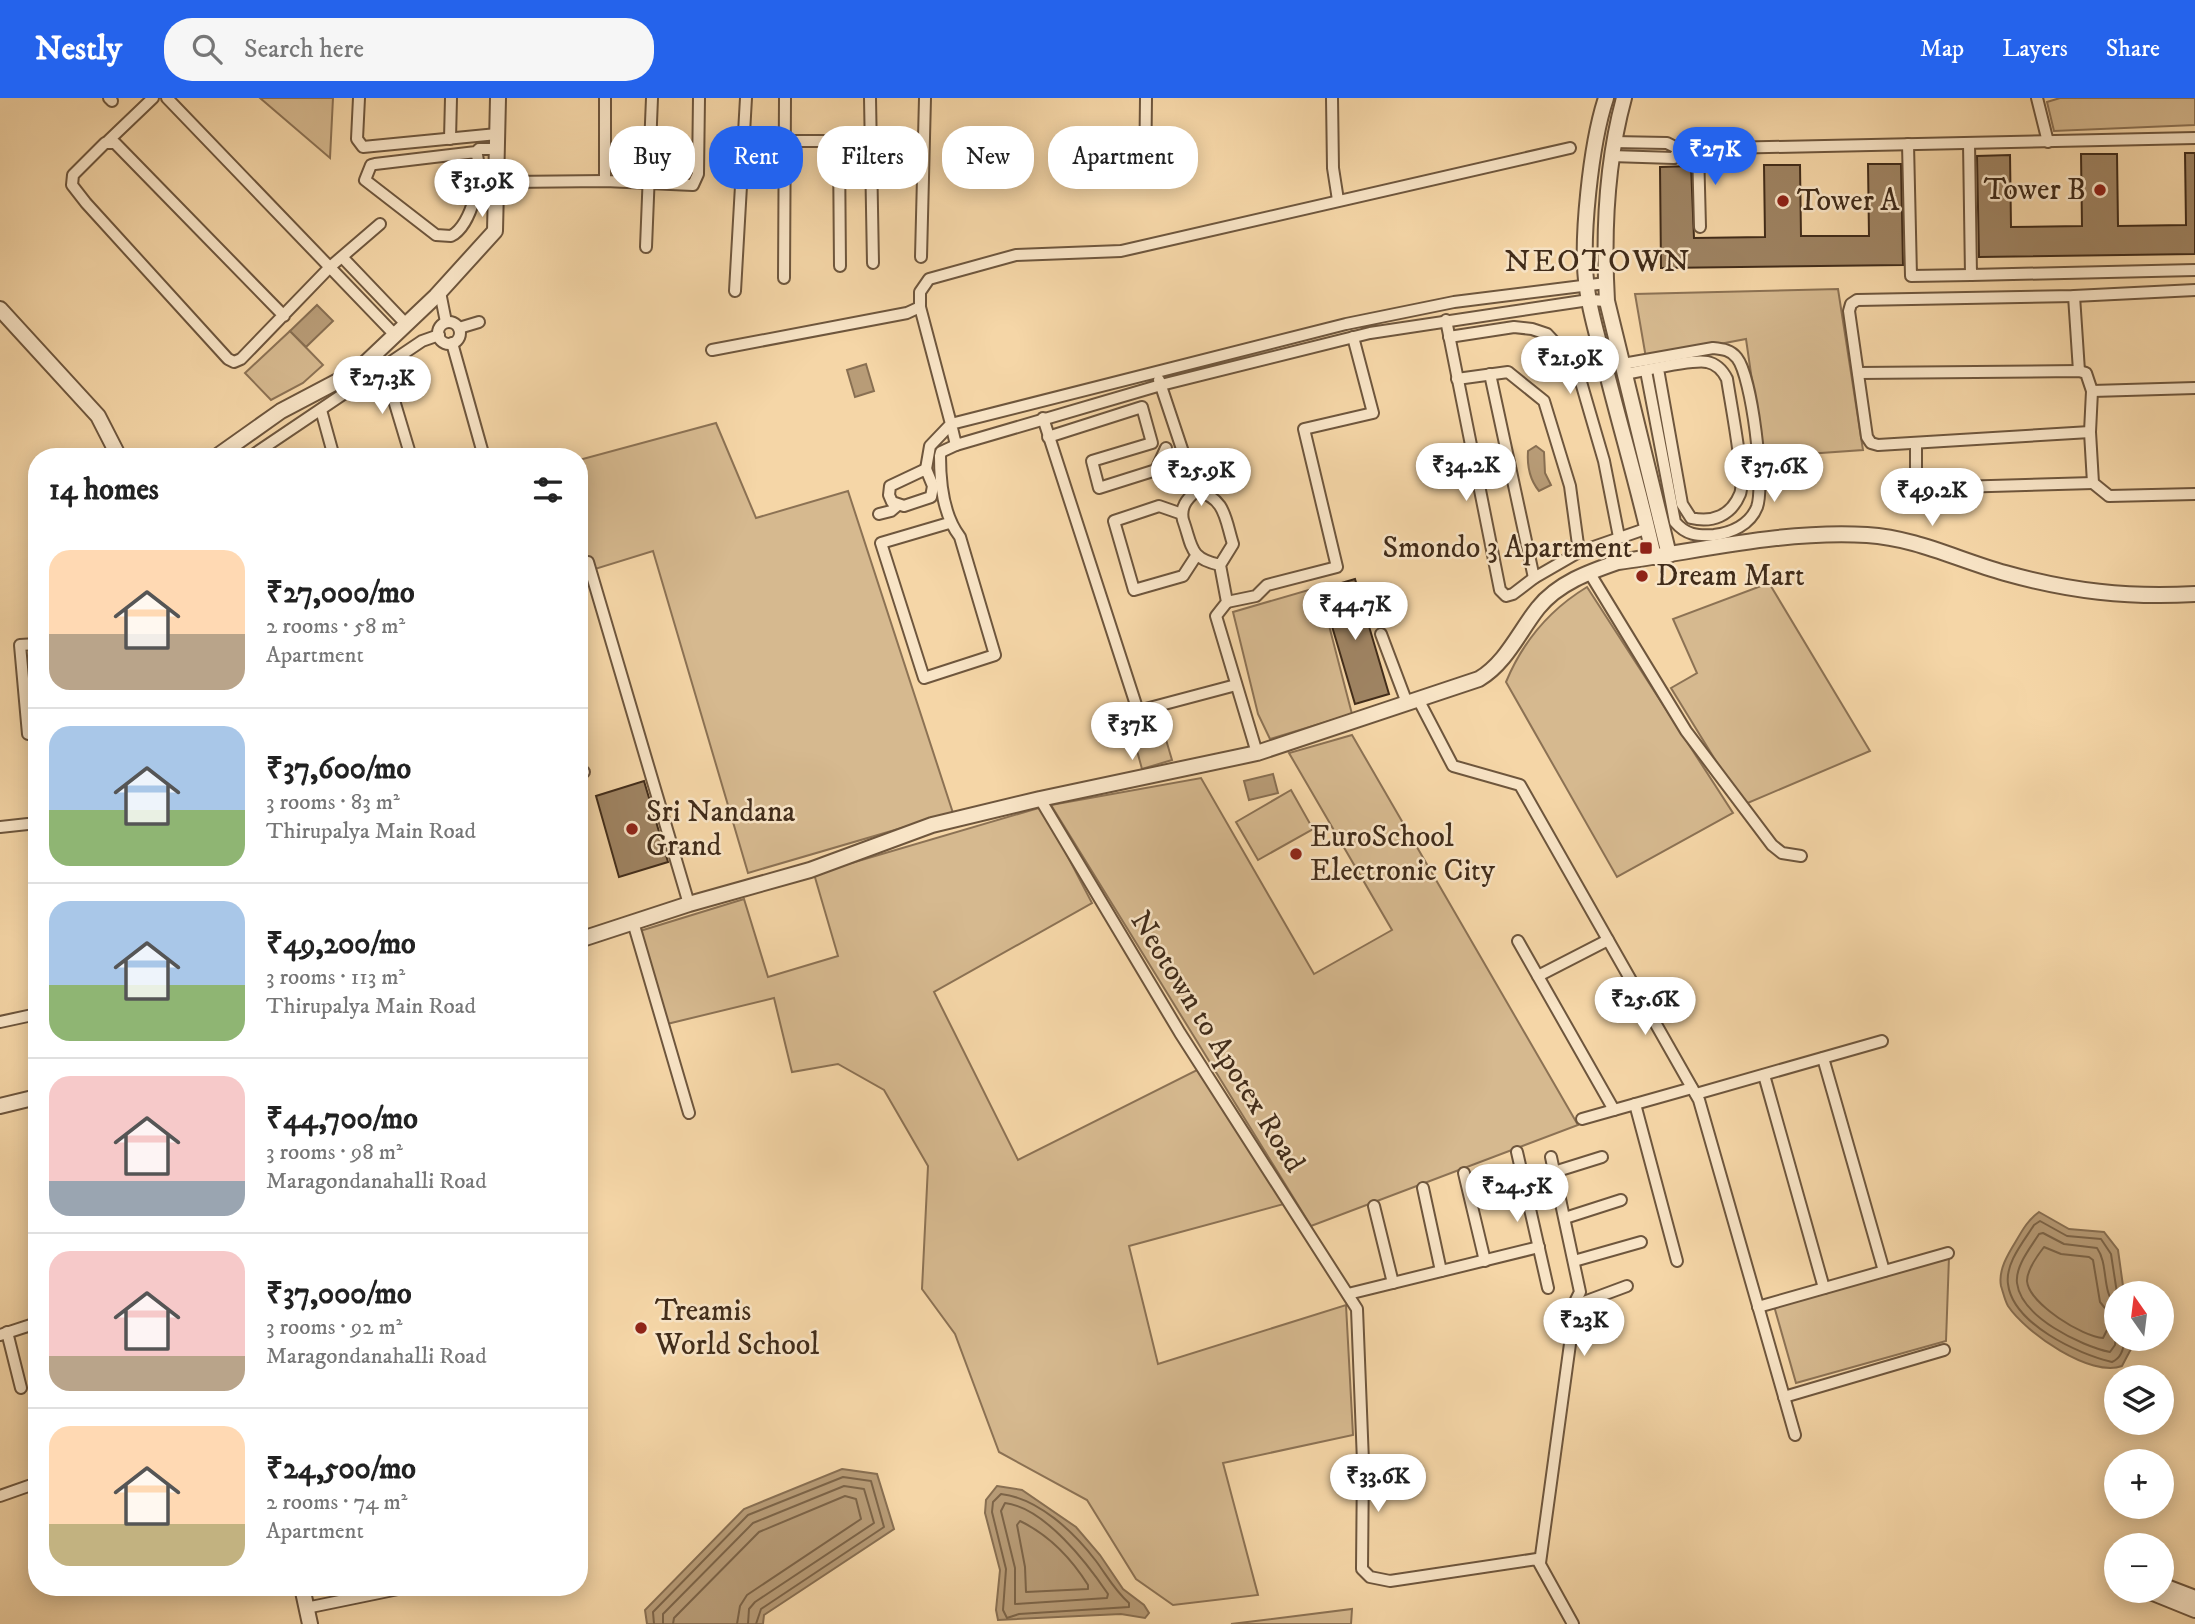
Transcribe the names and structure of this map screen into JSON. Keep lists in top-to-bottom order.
{
  "streets": {
    "street": ["Neotown to Apotex Road"]
  },
  "districts": ["NEOTOWN"],
  "places": {
    "other": [
      "Tower B",
      "Tower A",
      "Dream Mart",
      "Sri Nandana Grand",
      "EuroSchool Electronic City",
      "Treamis World School"
    ],
    "transit": ["Smondo 3 Apartment"]
  },
  "north": "top",
  "page": {
    "header": "Nestly",
    "search": "Search here",
    "nav": ["Map", "Layers", "Share"],
    "chip": [
      "Buy",
      "Rent",
      "Filters",
      "New",
      "Apartment"
    ],
    "price": [
      "₹27K",
      "₹31.9K",
      "₹21.9K",
      "₹27.3K",
      "₹34.2K",
      "₹37.6K",
      "₹25.9K",
      "₹49.2K",
      "₹44.7K",
      "₹37K",
      "₹25.6K",
      "₹24.5K",
      "₹23K",
      "₹33.6K"
    ],
    "heading": "14 homes",
    "list": [
      {
        "name": "₹27,000/mo",
        "note": "2 rooms · 58 m² · Apartment"
      },
      {
        "name": "₹37,600/mo",
        "note": "3 rooms · 83 m² · Thirupalya Main Road"
      },
      {
        "name": "₹49,200/mo",
        "note": "3 rooms · 113 m² · Thirupalya Main Road"
      },
      {
        "name": "₹44,700/mo",
        "note": "3 rooms · 98 m² · Maragondanahalli Road"
      },
      {
        "name": "₹37,000/mo",
        "note": "3 rooms · 92 m² · Maragondanahalli Road"
      },
      {
        "name": "₹24,500/mo",
        "note": "2 rooms · 74 m² · Apartment"
      }
    ],
    "map_buttons": ["+", "−"]
  }
}
